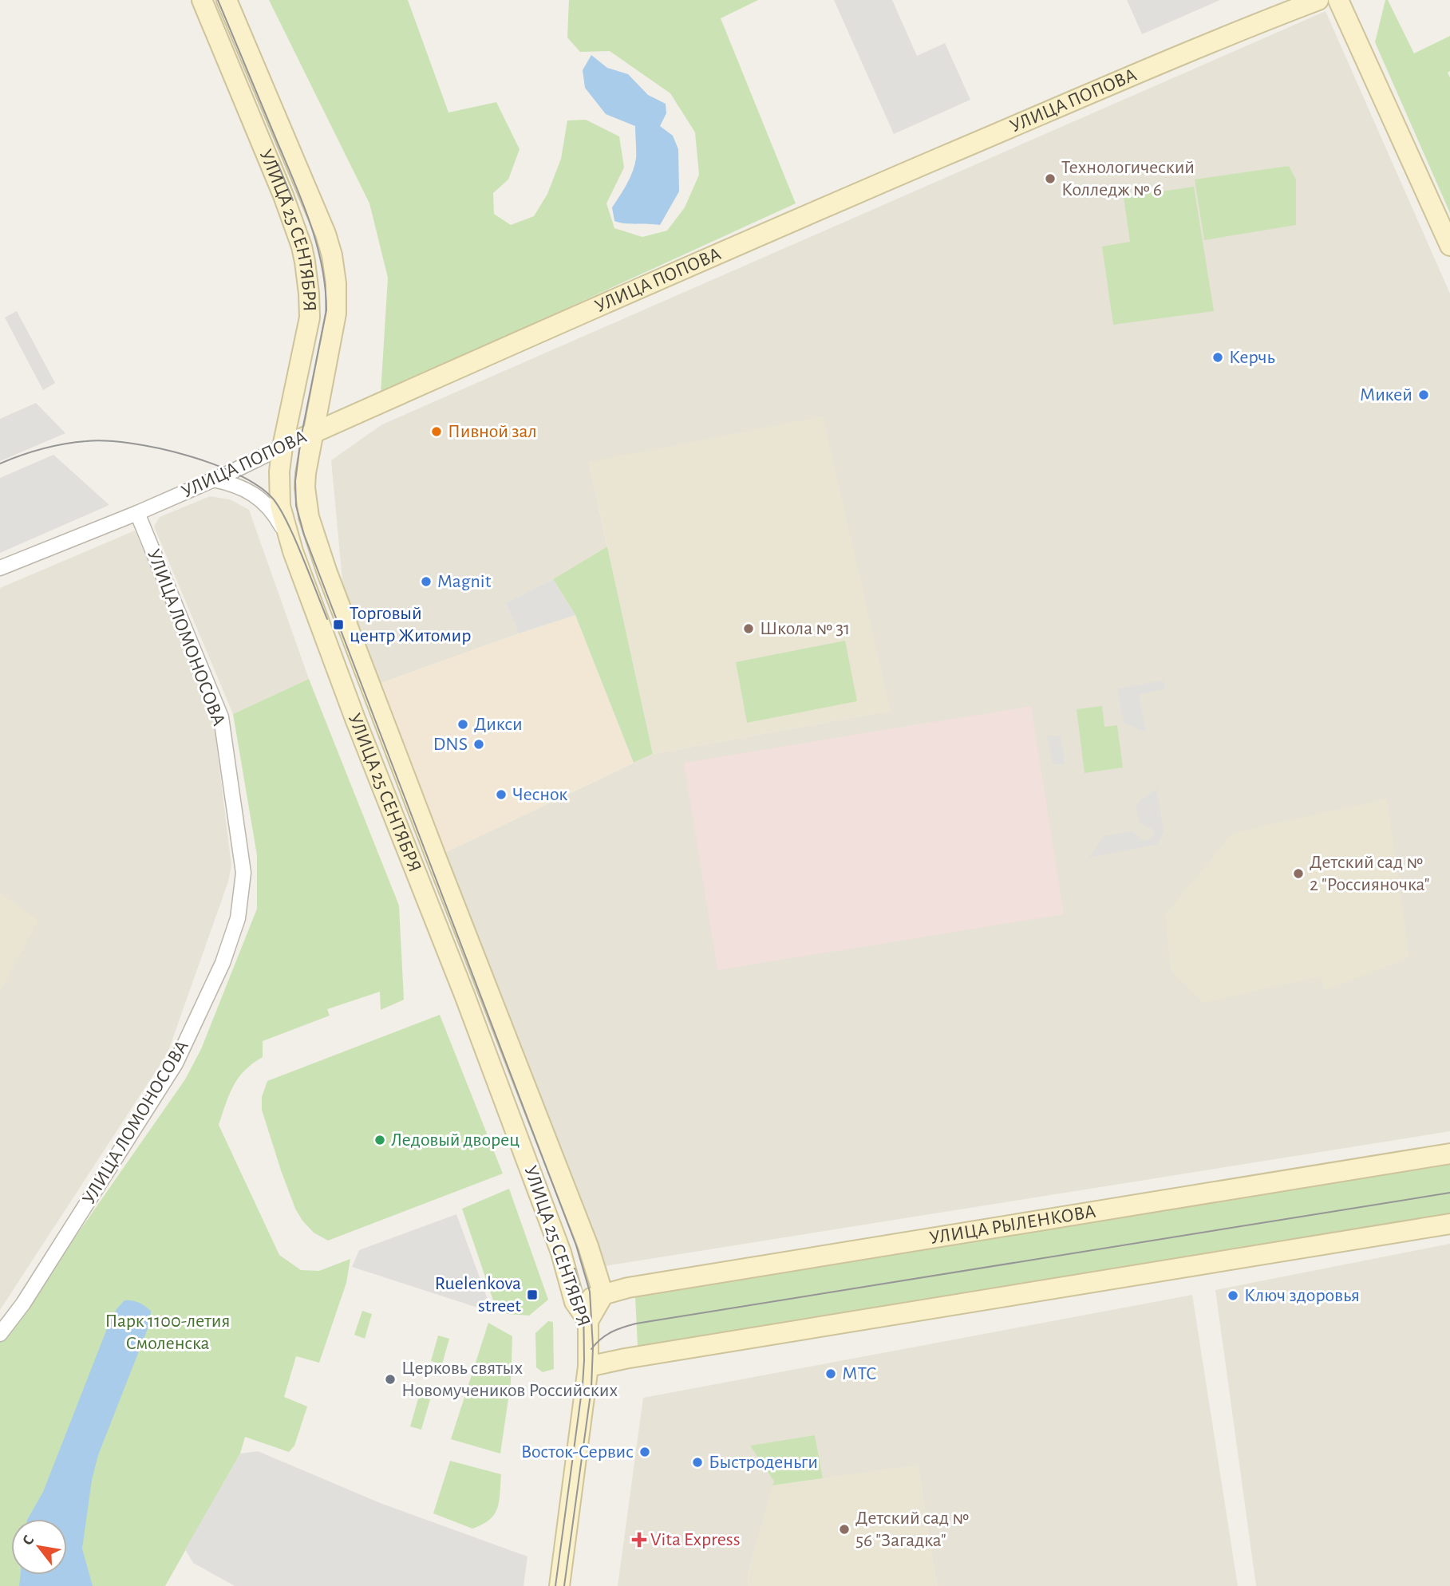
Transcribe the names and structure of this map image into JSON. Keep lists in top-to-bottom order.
{
  "streets": {
    "main road": ["УЛИЦА ПОПОВА", "УЛИЦА 25 СЕНТЯБРЯ", "УЛИЦА РЫЛЕНКОВА"],
    "street": ["УЛИЦА ЛОМОНОСОВА"]
  },
  "crossings": [
    ["УЛИЦА ПОПОВА", "УЛИЦА 25 СЕНТЯБРЯ"],
    ["УЛИЦА ПОПОВА", "УЛИЦА ЛОМОНОСОВА"],
    ["УЛИЦА 25 СЕНТЯБРЯ", "УЛИЦА РЫЛЕНКОВА"]
  ],
  "parks": ["Парк 1100-летия Смоленска"],
  "places": {
    "other": [
      "Технологический Колледж № 6",
      "Керчь",
      "Микей",
      "Пивной зал",
      "Magnit",
      "Школа № 31",
      "Дикси",
      "DNS",
      "Чеснок",
      "Детский сад № 2 \"Россияночка\"",
      "Ледовый дворец",
      "Ключ здоровья",
      "МТС",
      "Церковь святых Новомучеников Российских",
      "Восток-Сервис",
      "Быстроденьги",
      "Детский сад № 56 \"Загадка\""
    ],
    "transit": ["Торговый центр Житомир", "Ruelenkova street"],
    "health": ["Vita Express"]
  },
  "north": "top left"
}
